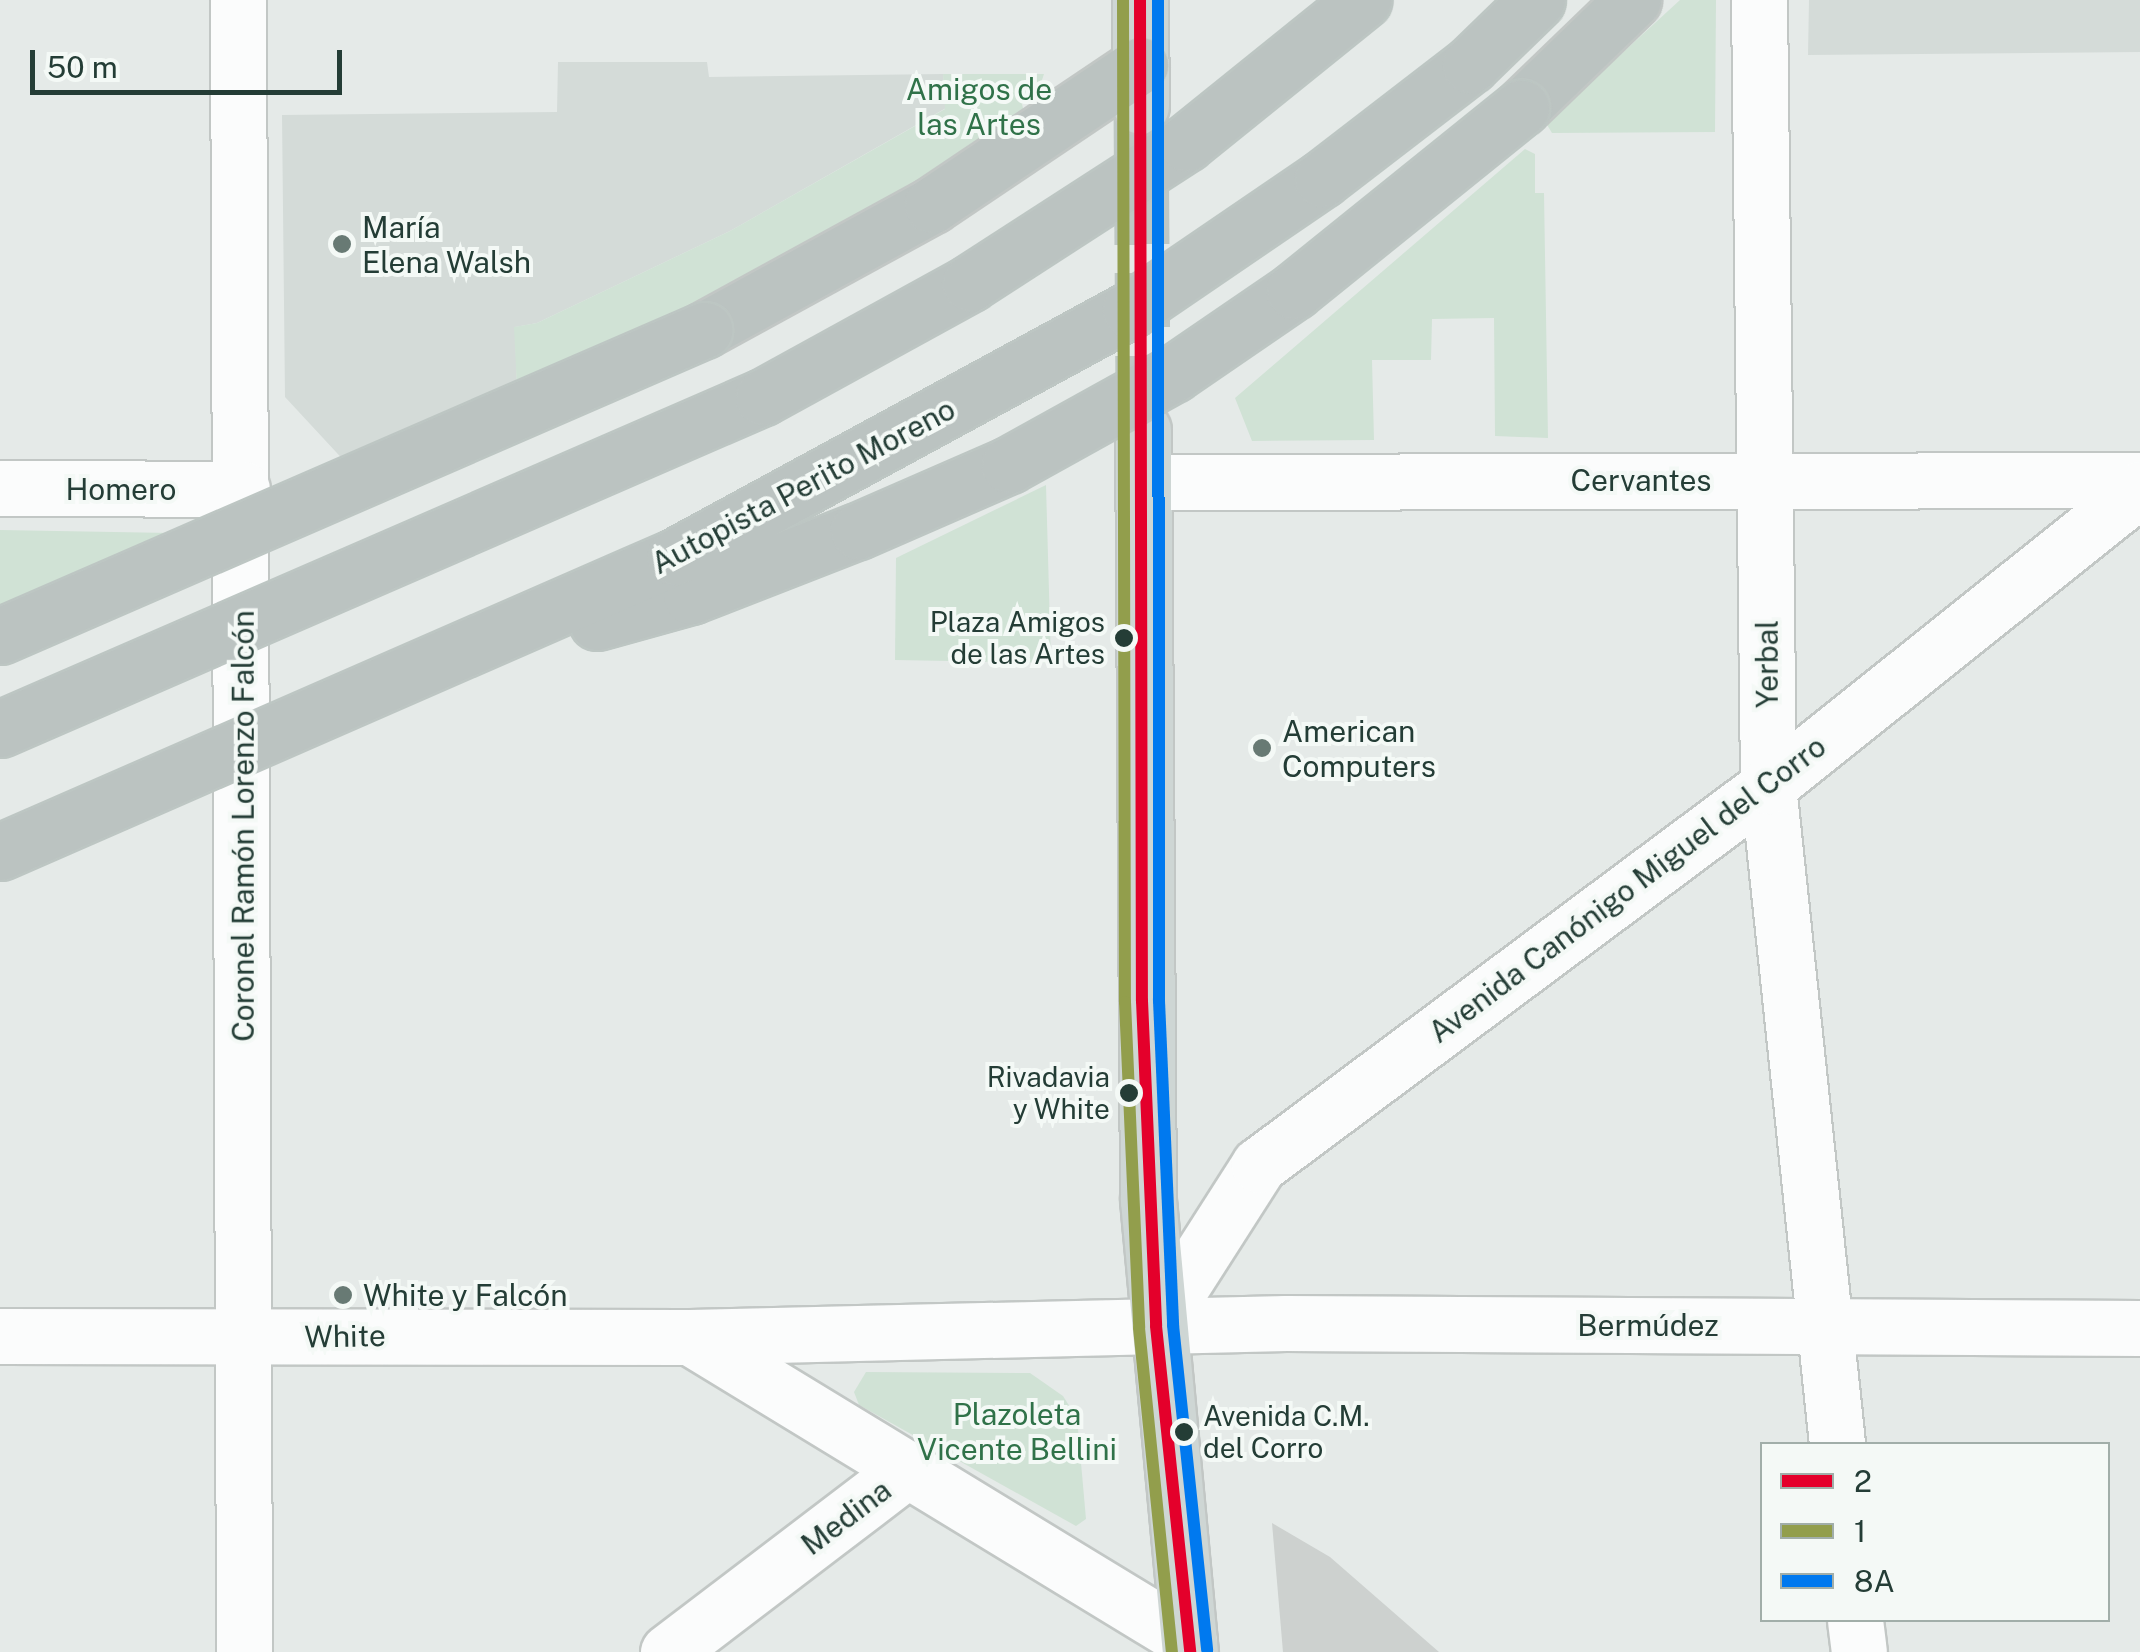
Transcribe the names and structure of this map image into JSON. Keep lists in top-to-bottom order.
{
  "streets": {
    "highway": ["Autopista Perito Moreno"],
    "street": [
      "Cervantes",
      "Homero",
      "Yerbal",
      "Coronel Ramón Lorenzo Falcón",
      "Avenida Canónigo Miguel del Corro",
      "Bermúdez",
      "White",
      "Medina"
    ]
  },
  "crossings": [
    ["Cervantes", "Yerbal"],
    ["Homero", "Coronel Ramón Lorenzo Falcón"],
    ["Yerbal", "Avenida Canónigo Miguel del Corro"],
    ["Yerbal", "Bermúdez"],
    ["Coronel Ramón Lorenzo Falcón", "White"],
    ["Avenida Canónigo Miguel del Corro", "Bermúdez"],
    ["Avenida Canónigo Miguel del Corro", "White"],
    ["Bermúdez", "White"]
  ],
  "parks": ["Amigos de las Artes", "Plazoleta Vicente Bellini"],
  "places": [
    "María Elena Walsh",
    "Plaza Amigos de las Artes",
    "American Computers",
    "Rivadavia y White",
    "White y Falcón",
    "Avenida C.M. del Corro"
  ],
  "lines": ["transit line 2", "transit line 1", "transit line 8A"],
  "legend": ["2", "1", "8A"],
  "scale_bar": "50 m"
}
